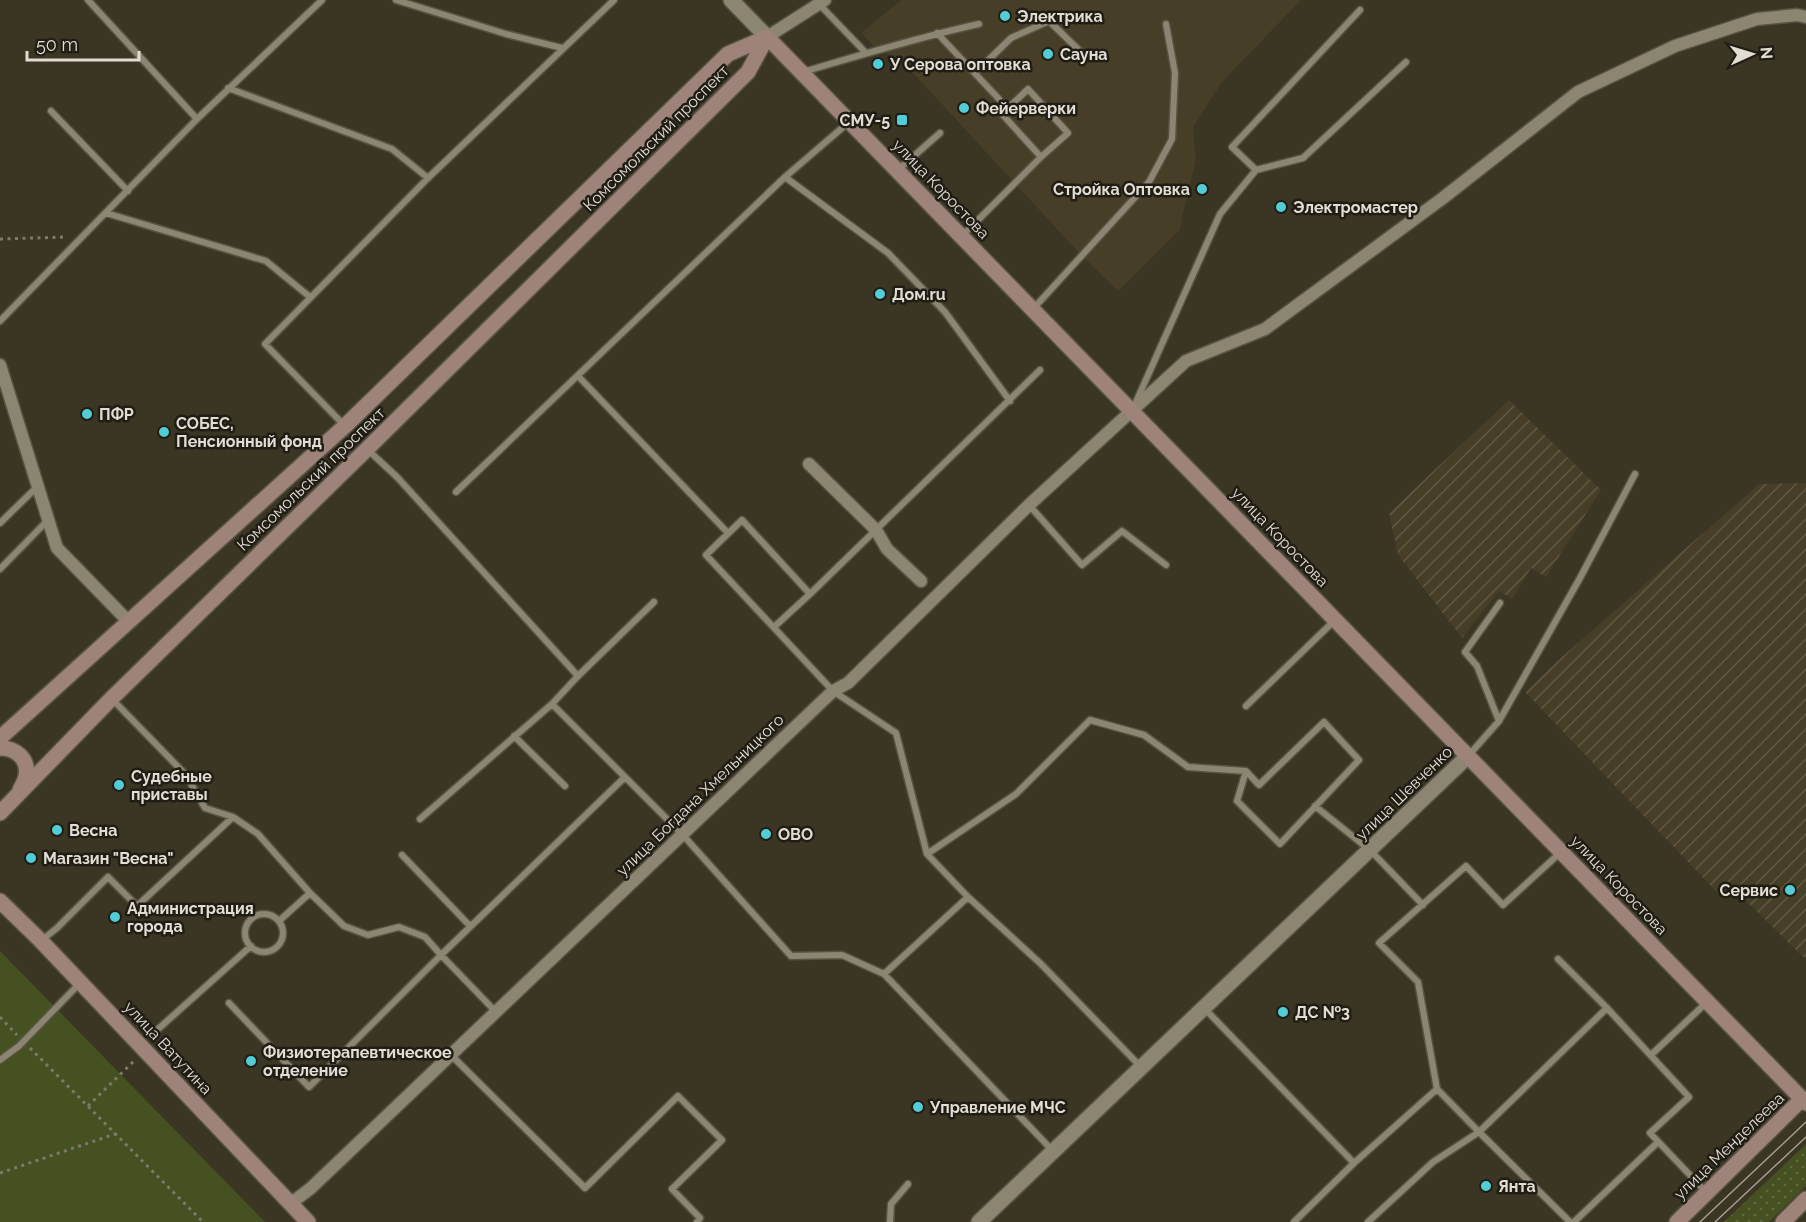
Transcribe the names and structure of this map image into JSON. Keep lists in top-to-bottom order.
{
  "streets": {
    "main road": [
      "Комсомольский проспект",
      "улица Коростова",
      "улица Ватутина",
      "улица Менделеева"
    ],
    "street": ["улица Шевченко", "улица Богдана Хмельницкого"]
  },
  "crossings": [
    ["Комсомольский проспект", "улица Коростова"],
    ["улица Коростова", "улица Шевченко"],
    ["улица Коростова", "улица Богдана Хмельницкого"],
    ["улица Коростова", "улица Менделеева"],
    ["улица Богдана Хмельницкого", "улица Ватутина"]
  ],
  "places": {
    "other": [
      "Электрика",
      "Сауна",
      "У Серова оптовка",
      "Фейерверки",
      "Стройка Оптовка",
      "Электромастер",
      "Дом.ru",
      "ПФР",
      "СОБЕС, Пенсионный фонд",
      "Судебные приставы",
      "Весна",
      "ОВО",
      "Магазин \"Весна\"",
      "Сервис",
      "Администрация города",
      "ДС №3",
      "Физиотерапевтическое отделение",
      "Управление МЧС",
      "Янта"
    ],
    "transit": ["СМУ-5"]
  },
  "scale_bar": "50 m",
  "north": "right"
}
